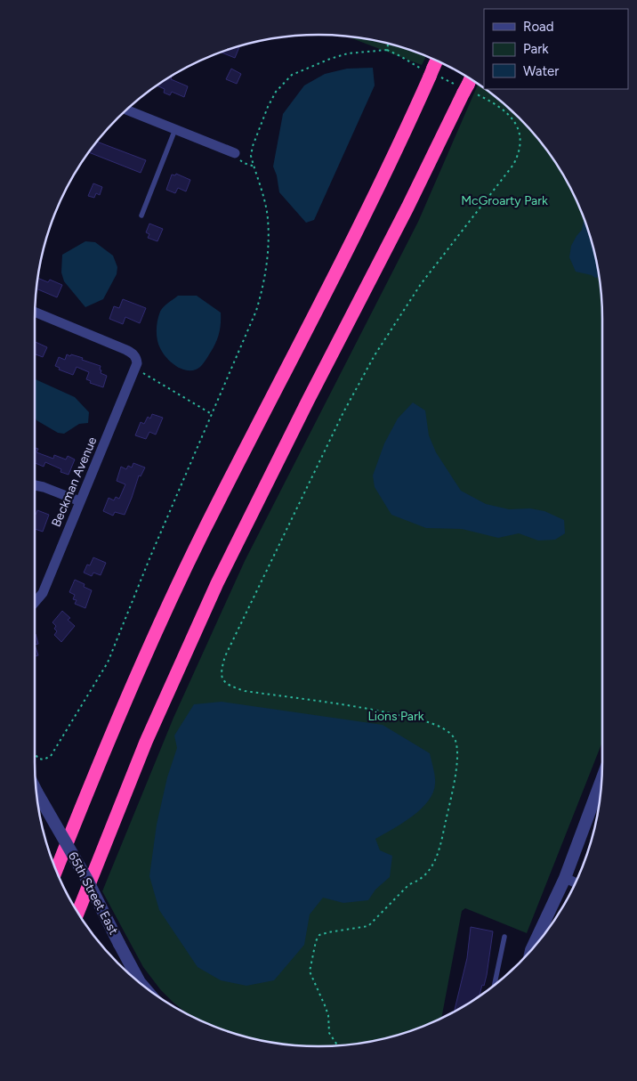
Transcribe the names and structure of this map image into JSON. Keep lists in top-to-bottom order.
{
  "streets": {
    "street": ["Beckman Avenue", "65th Street East"]
  },
  "parks": ["McGroarty Park", "Lions Park"],
  "legend": ["Road", "Park", "Water"]
}
